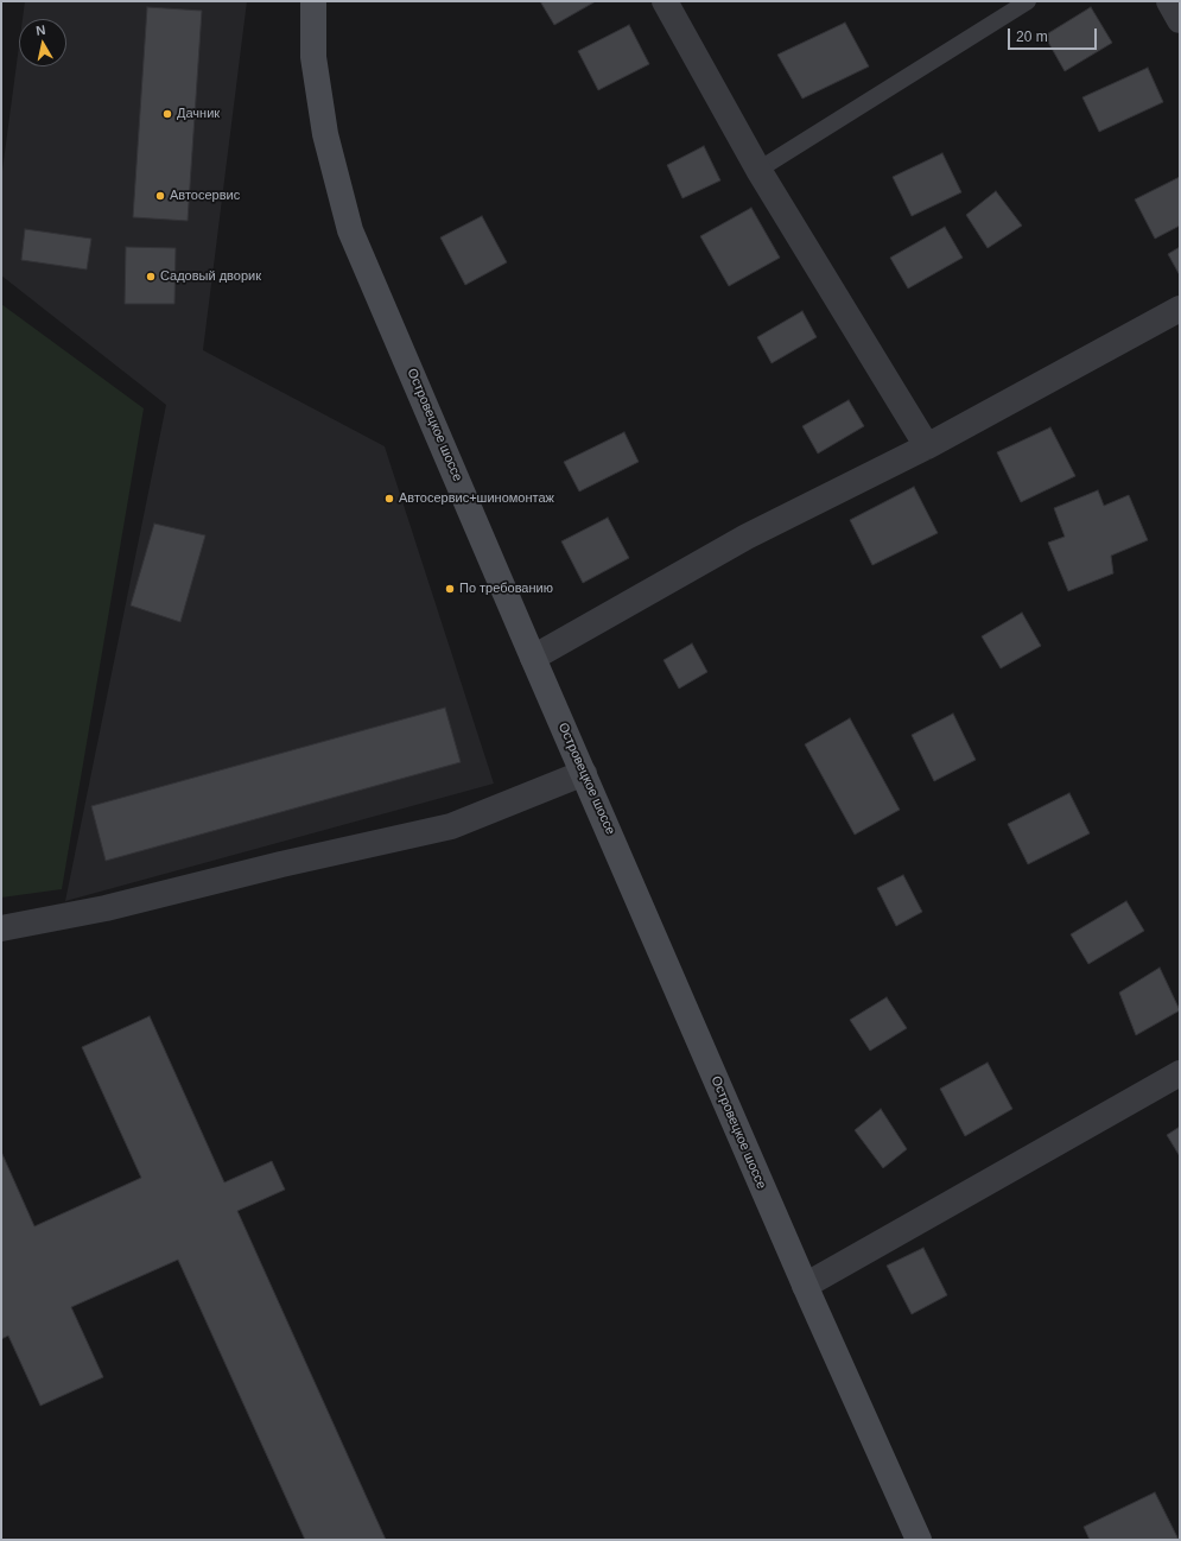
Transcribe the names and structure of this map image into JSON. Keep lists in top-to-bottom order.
{
  "streets": {
    "main road": ["Островецкое шоссе"]
  },
  "places": [
    "Дачник",
    "Автосервис",
    "Садовый дворик",
    "Автосервис+шиномонтаж",
    "По требованию"
  ],
  "scale_bar": "20 m",
  "north": "top"
}
